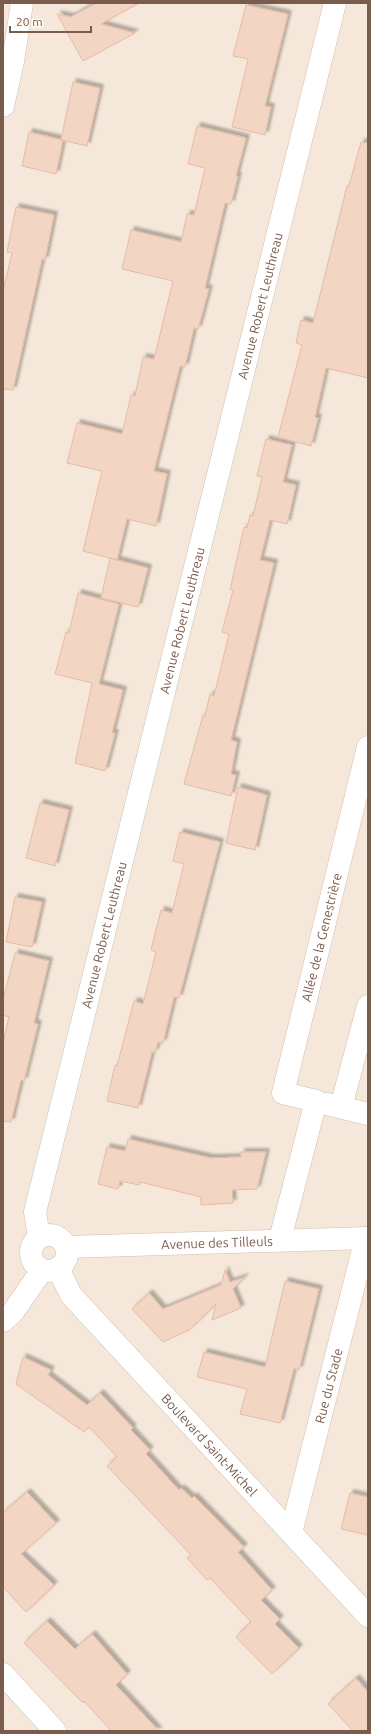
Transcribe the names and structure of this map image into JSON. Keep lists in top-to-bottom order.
{
  "streets": {
    "street": [
      "Avenue Robert Leuthreau",
      "Allée de la Genestrière",
      "Avenue des Tilleuls",
      "Rue du Stade",
      "Boulevard Saint-Michel"
    ]
  },
  "crossings": [
    ["Avenue Robert Leuthreau", "Avenue des Tilleuls"],
    ["Avenue Robert Leuthreau", "Boulevard Saint-Michel"],
    ["Avenue des Tilleuls", "Rue du Stade"],
    ["Avenue des Tilleuls", "Boulevard Saint-Michel"],
    ["Rue du Stade", "Boulevard Saint-Michel"]
  ],
  "scale_bar": "20 m"
}
